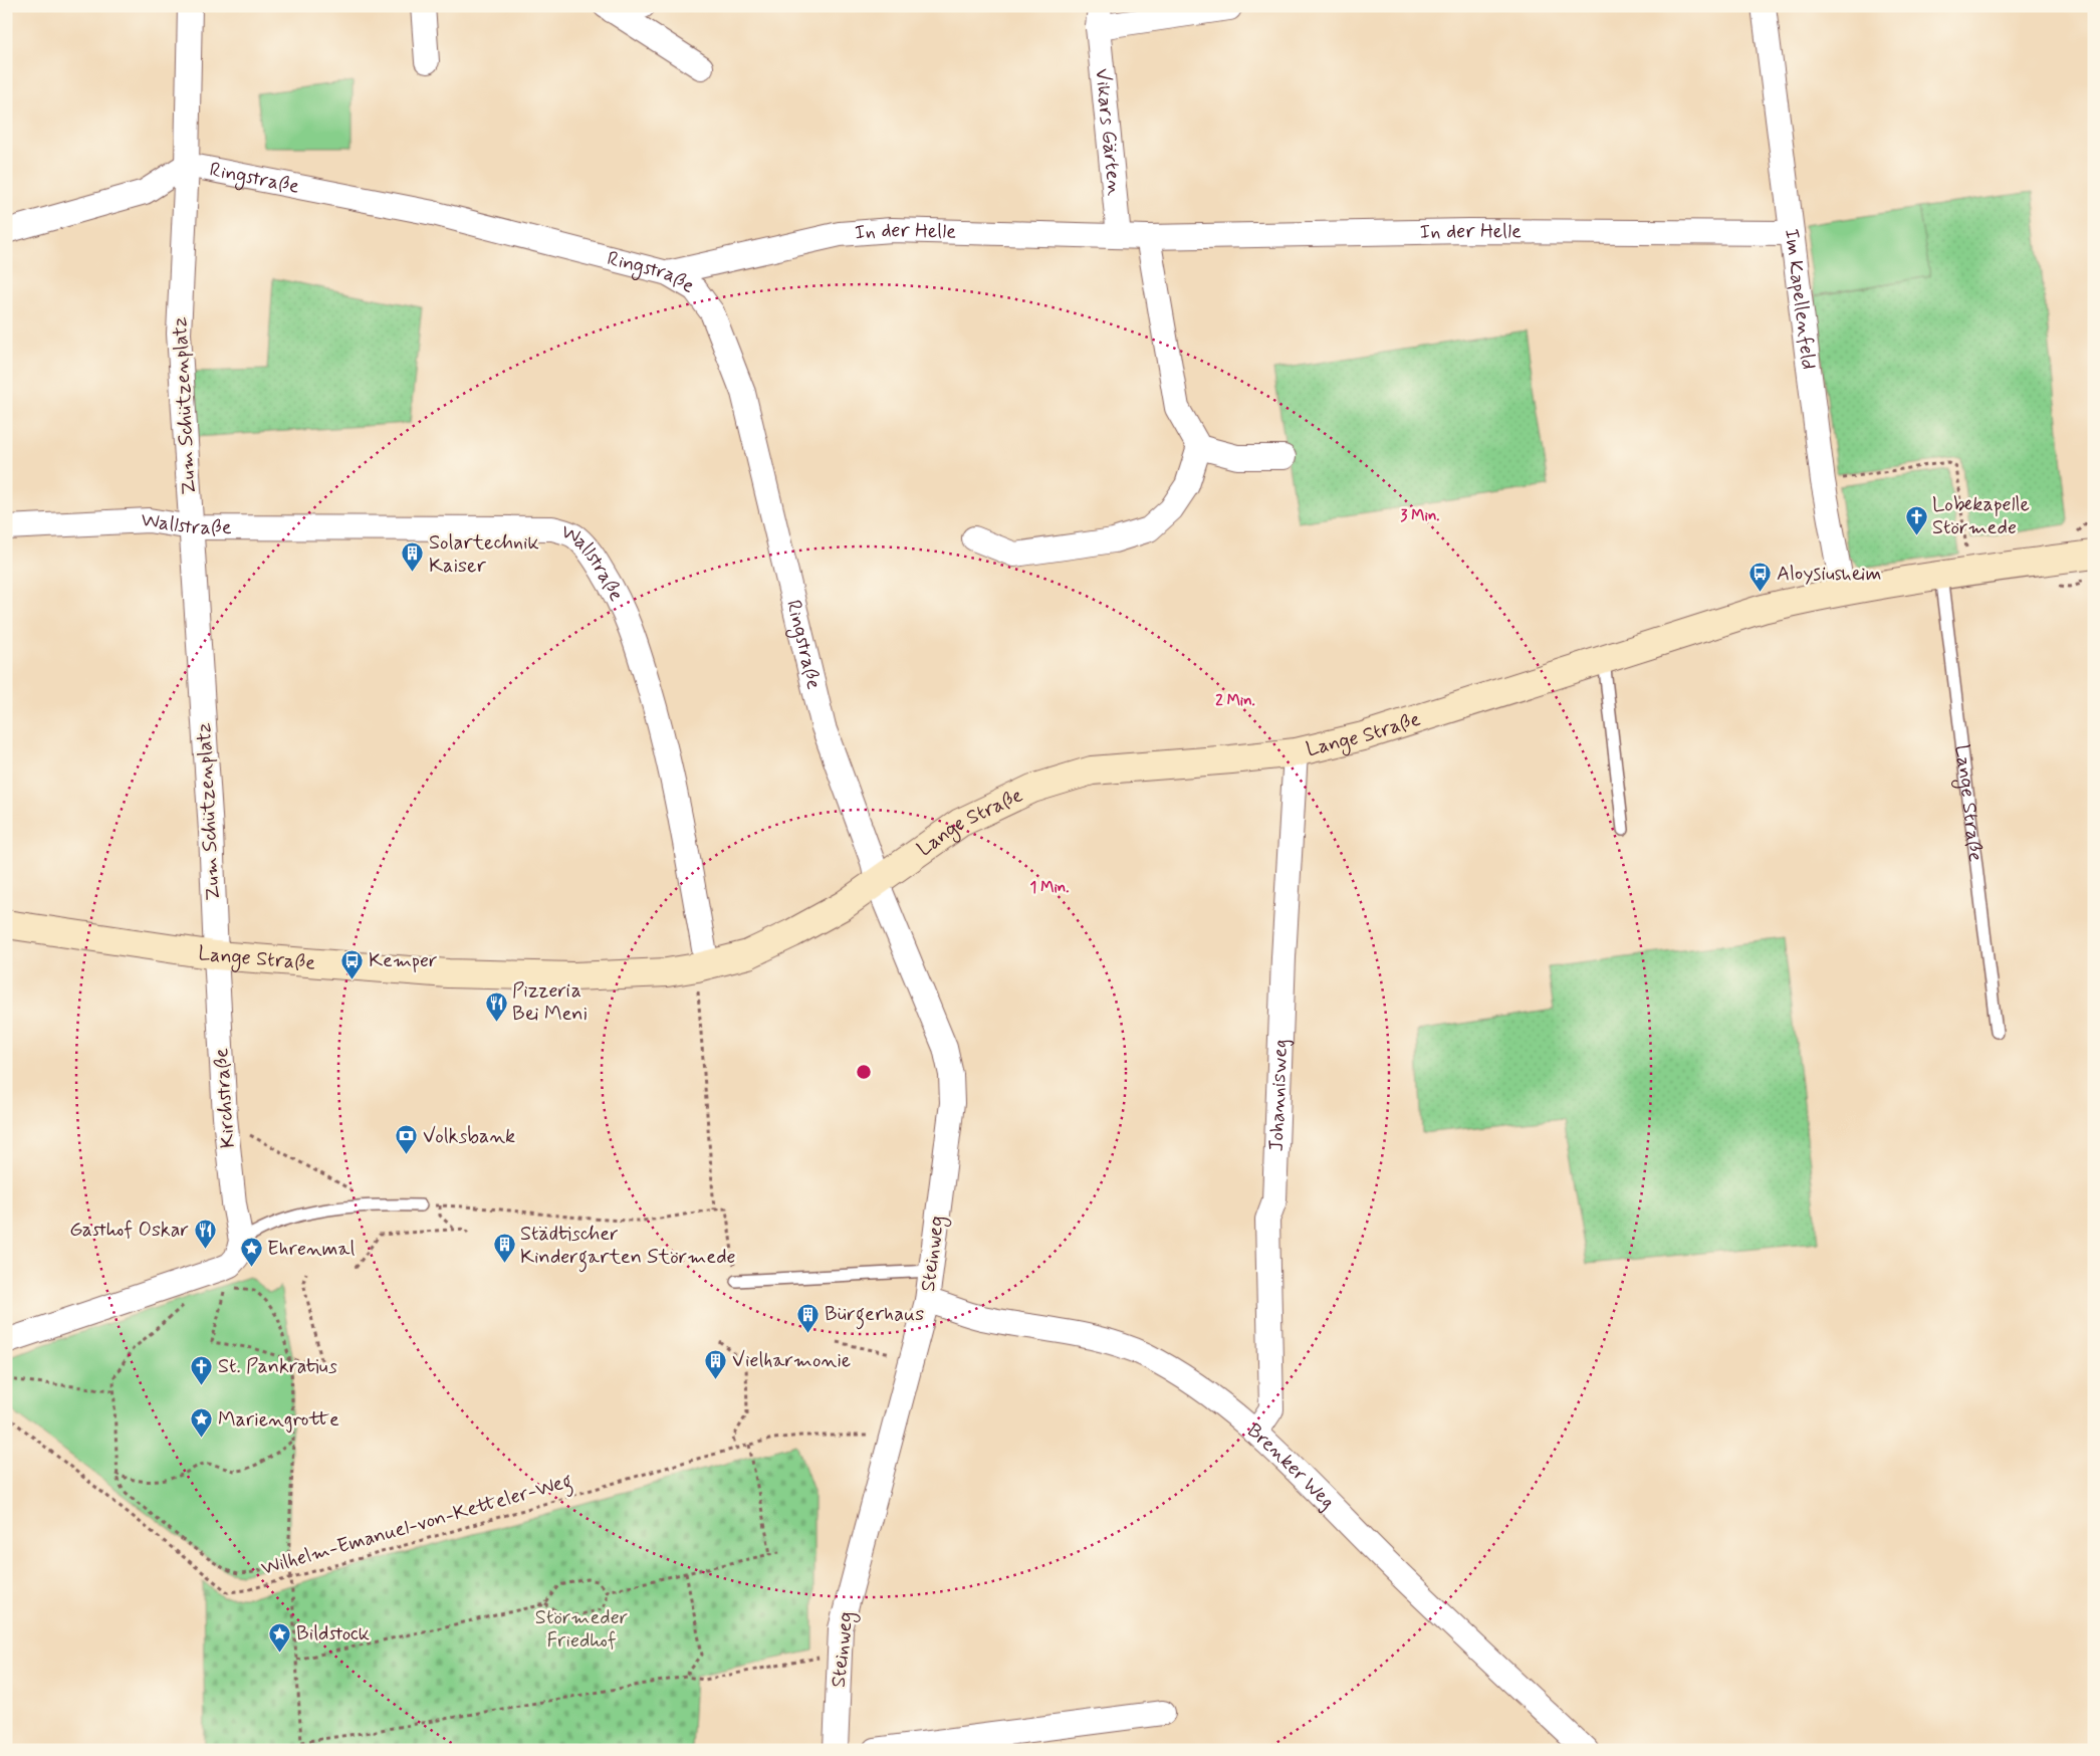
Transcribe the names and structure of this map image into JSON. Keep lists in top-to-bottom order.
{
  "streets": {
    "main road": ["Lange Straße"],
    "street": [
      "Vikars Gärten",
      "Ringstraße",
      "In der Helle",
      "Im Kapellenfeld",
      "Zum Schützenplatz",
      "Wallstraße",
      "Johannisweg",
      "Kirchstraße",
      "Steinweg",
      "Brenker Weg"
    ],
    "path": ["Wilhelm-Emanuel-von-Ketteler-Weg"]
  },
  "crossings": [
    ["Vikars Gärten", "In der Helle"],
    ["Ringstraße", "In der Helle"],
    ["Ringstraße", "Zum Schützenplatz"],
    ["Ringstraße", "Lange Straße"],
    ["Ringstraße", "Steinweg"],
    ["In der Helle", "Im Kapellenfeld"],
    ["Im Kapellenfeld", "Lange Straße"],
    ["Zum Schützenplatz", "Wallstraße"],
    ["Zum Schützenplatz", "Lange Straße"],
    ["Zum Schützenplatz", "Kirchstraße"],
    ["Wallstraße", "Lange Straße"],
    ["Lange Straße", "Johannisweg"],
    ["Lange Straße", "Kirchstraße"],
    ["Lange Straße", "Steinweg"],
    ["Johannisweg", "Brenker Weg"],
    ["Steinweg", "Brenker Weg"],
    ["Steinweg", "Wilhelm-Emanuel-von-Ketteler-Weg"]
  ],
  "parks": ["Störmeder Friedhof"],
  "places": {
    "church": ["Lobekapelle Störmede", "St. Pankratius"],
    "building": [
      "Solartechnik Kaiser",
      "Städtischer Kindergarten Störmede",
      "Bürgerhaus",
      "Vielharmonie"
    ],
    "bus stop": ["Aloysiusheim", "Kemper"],
    "restaurant": ["Pizzeria Bei Meni", "Gasthof Oskar"],
    "bank": ["Volksbank"],
    "place": ["Ehrenmal", "Mariengrotte", "Bildstock"]
  },
  "rings": ["3 Min.", "2 Min.", "1 Min."]
}
